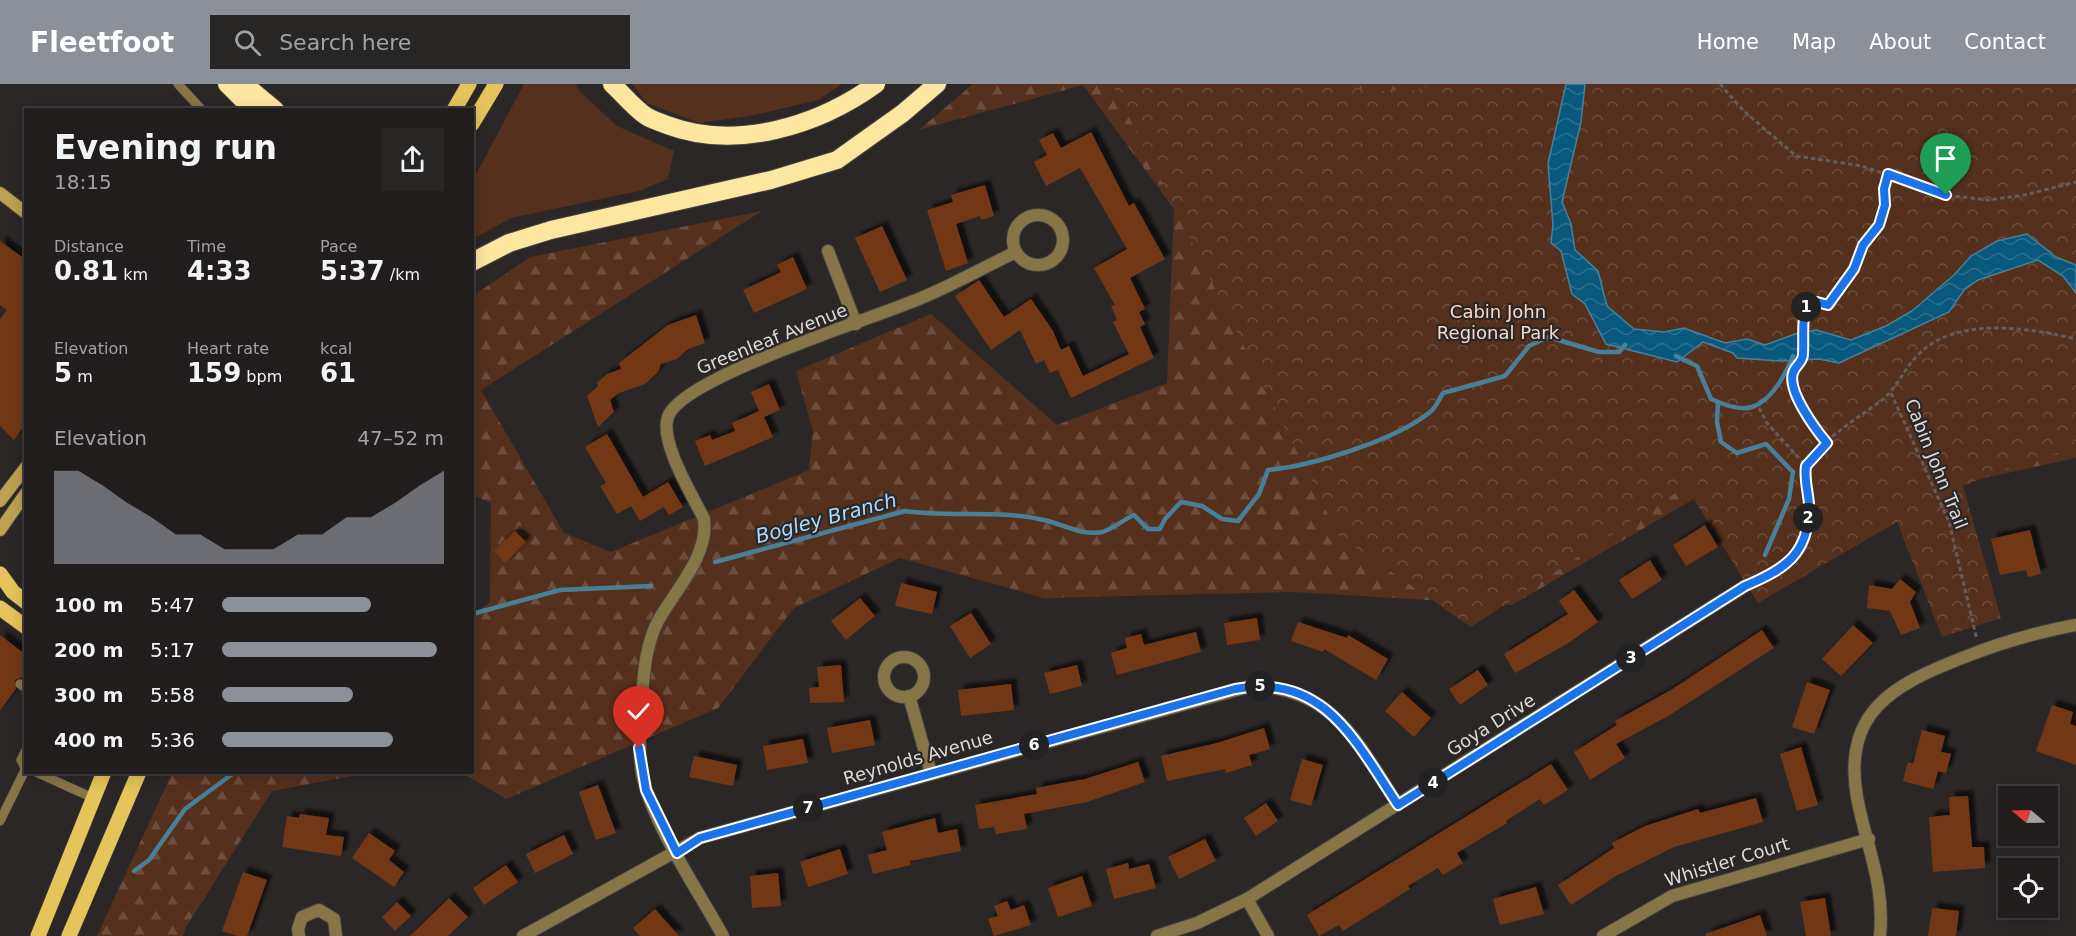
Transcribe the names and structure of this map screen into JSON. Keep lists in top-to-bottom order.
{
  "streets": {
    "street": [
      "Greenleaf Avenue",
      "Goya Drive",
      "Reynolds Avenue",
      "Whistler Court"
    ],
    "path": ["Cabin John Trail"]
  },
  "crossings": [
    ["Greenleaf Avenue", "Reynolds Avenue"],
    ["Goya Drive", "Reynolds Avenue"]
  ],
  "water": ["Bogley Branch"],
  "parks": ["Cabin John Regional Park"],
  "north": "left",
  "page": {
    "header": "Fleetfoot",
    "search": "Search here",
    "nav": [
      "Home",
      "Map",
      "About",
      "Contact"
    ],
    "heading": ["Evening run", "18:15"],
    "stats": [
      ["Distance", "0.81 km"],
      ["Time", "4:33"],
      ["Pace", "5:37 /km"],
      ["Elevation", "5 m"],
      ["Heart rate", "159 bpm"],
      ["kcal", "61"]
    ],
    "pins": [
      "1",
      "2",
      "3",
      "5",
      "6",
      "4",
      "7"
    ],
    "chart": ["Elevation", "47–52 m"],
    "list": [
      {
        "name": "100 m",
        "note": "5:47"
      },
      {
        "name": "200 m",
        "note": "5:17"
      },
      {
        "name": "300 m",
        "note": "5:58"
      },
      {
        "name": "400 m",
        "note": "5:36"
      }
    ]
  }
}
